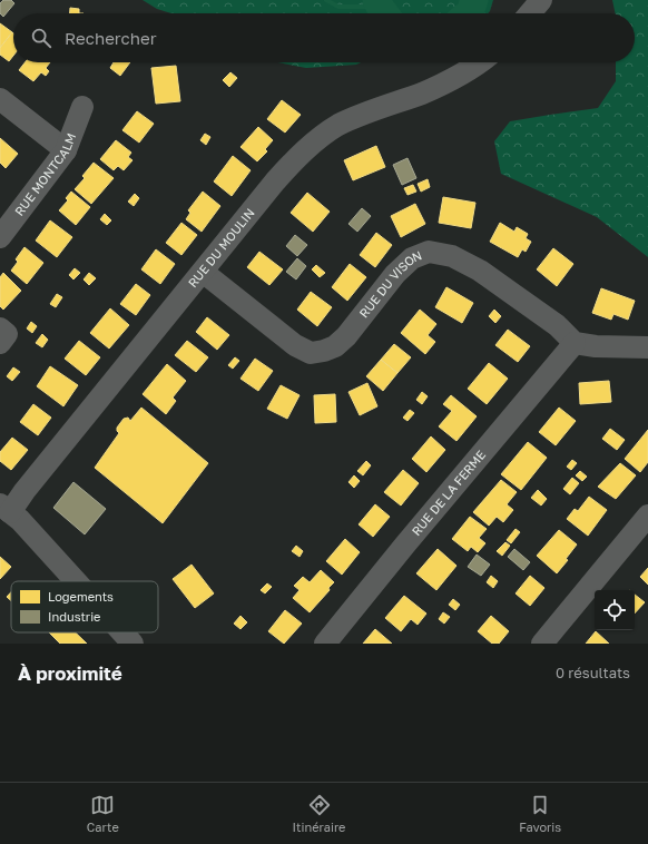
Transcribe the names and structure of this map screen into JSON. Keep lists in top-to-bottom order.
{
  "streets": {
    "street": [
      "RUE MONTCALM",
      "RUE DU MOULIN",
      "RUE DU VISON",
      "RUE DE LA FERME"
    ]
  },
  "crossings": [
    ["RUE DU MOULIN", "RUE DU VISON"],
    ["RUE DU VISON", "RUE DE LA FERME"]
  ],
  "legend": ["Logements", "Industrie"],
  "page": {
    "search": "Rechercher",
    "heading": ["À proximité", "0 résultats"],
    "nav": ["Carte", "Itinéraire", "Favoris"]
  }
}
